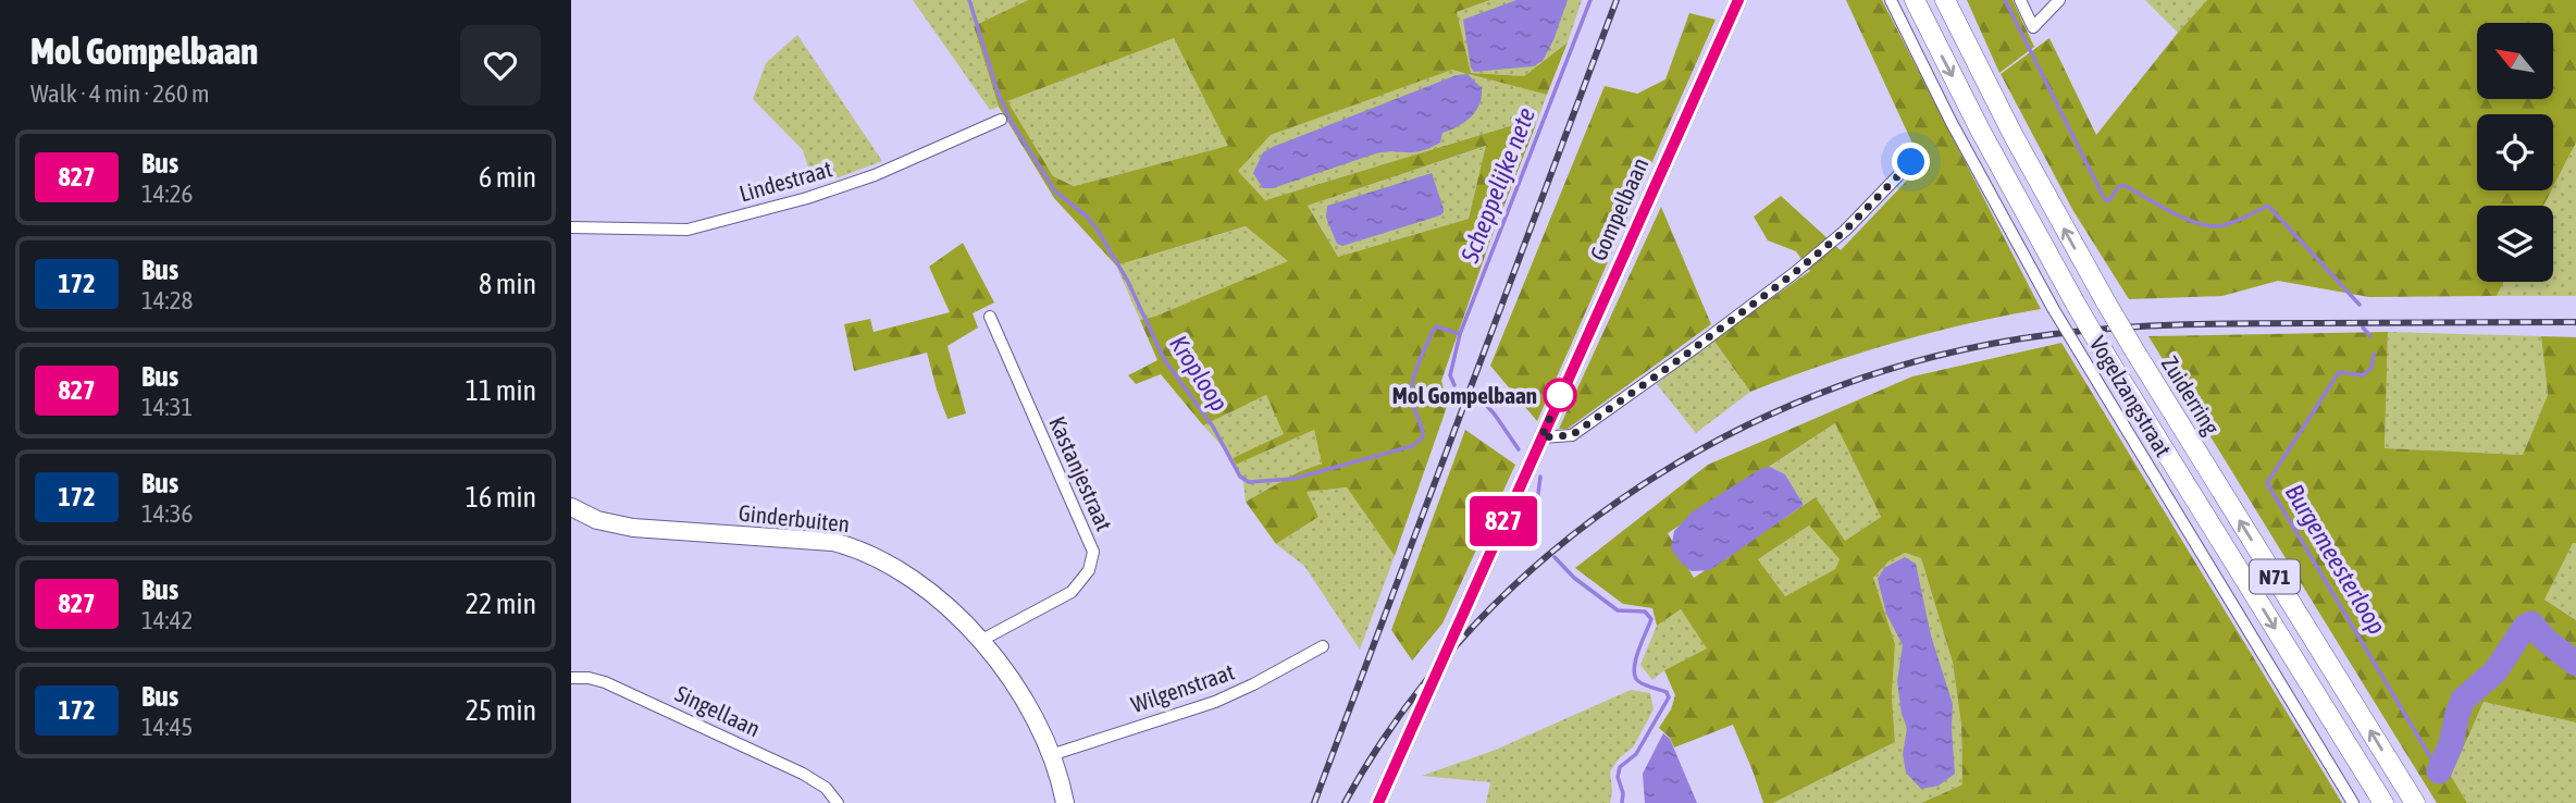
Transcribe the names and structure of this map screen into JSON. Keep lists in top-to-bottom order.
{
  "streets": {
    "highway": ["Zuiderring", "N71"],
    "main road": ["Ginderbuiten"],
    "street": [
      "Lindestraat",
      "Gompelbaan",
      "Vogelzangstraat",
      "Kastanjestraat",
      "Wilgenstraat",
      "Singellaan"
    ]
  },
  "crossings": [
    ["Kastanjestraat", "Ginderbuiten"],
    ["Ginderbuiten", "Wilgenstraat"]
  ],
  "water": ["Scheppelijke nete", "Kroploop", "Burgemeesterloop"],
  "places": ["Mol Gompelbaan"],
  "lines": ["bus line 827"],
  "north": "top left",
  "page": {
    "heading": ["Mol Gompelbaan", "Walk · 4 min · 260 m"],
    "on_map": "827",
    "list": [
      {
        "mark": "827",
        "name": "Bus",
        "note": "14:26",
        "value": "6 min"
      },
      {
        "mark": "172",
        "name": "Bus",
        "note": "14:28",
        "value": "8 min"
      },
      {
        "mark": "827",
        "name": "Bus",
        "note": "14:31",
        "value": "11 min"
      },
      {
        "mark": "172",
        "name": "Bus",
        "note": "14:36",
        "value": "16 min"
      },
      {
        "mark": "827",
        "name": "Bus",
        "note": "14:42",
        "value": "22 min"
      },
      {
        "mark": "172",
        "name": "Bus",
        "note": "14:45",
        "value": "25 min"
      }
    ]
  }
}
